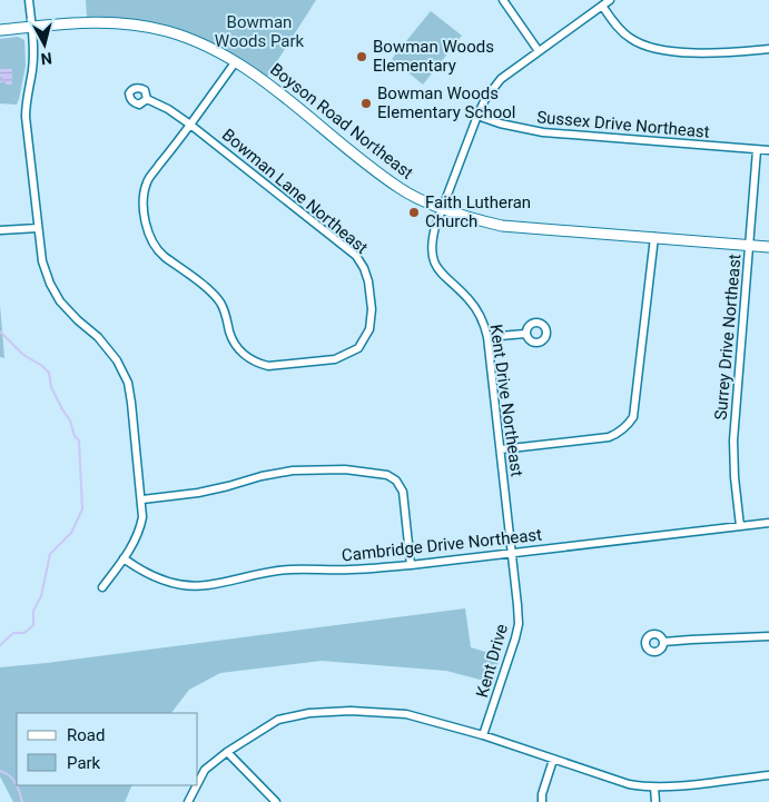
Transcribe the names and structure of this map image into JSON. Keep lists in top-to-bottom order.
{
  "streets": {
    "main road": ["Boyson Road Northeast"],
    "street": [
      "Sussex Drive Northeast",
      "Bowman Lane Northeast",
      "Surrey Drive Northeast",
      "Kent Drive Northeast",
      "Cambridge Drive Northeast",
      "Kent Drive"
    ]
  },
  "crossings": [
    ["Boyson Road Northeast", "Bowman Lane Northeast"],
    ["Boyson Road Northeast", "Surrey Drive Northeast"],
    ["Boyson Road Northeast", "Kent Drive Northeast"],
    ["Sussex Drive Northeast", "Surrey Drive Northeast"],
    ["Sussex Drive Northeast", "Kent Drive Northeast"],
    ["Surrey Drive Northeast", "Cambridge Drive Northeast"],
    ["Kent Drive Northeast", "Cambridge Drive Northeast"],
    ["Kent Drive Northeast", "Kent Drive"]
  ],
  "parks": ["Bowman Woods Park"],
  "places": ["Bowman Woods Elementary", "Bowman Woods Elementary School", "Faith Lutheran Church"],
  "legend": ["Road", "Park"],
  "north": "bottom"
}
